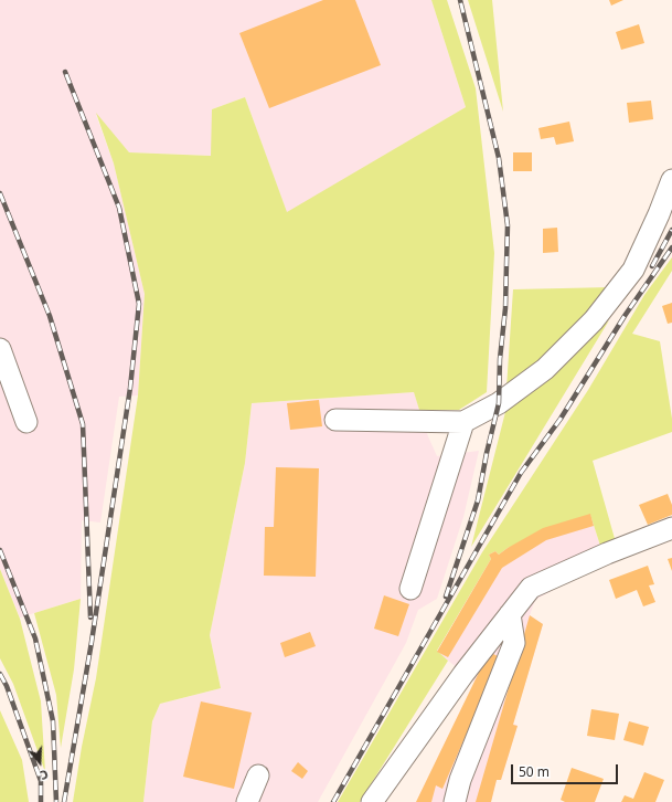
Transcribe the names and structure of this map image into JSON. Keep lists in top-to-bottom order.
{
  "scale_bar": "50 m",
  "north": "bottom"
}
